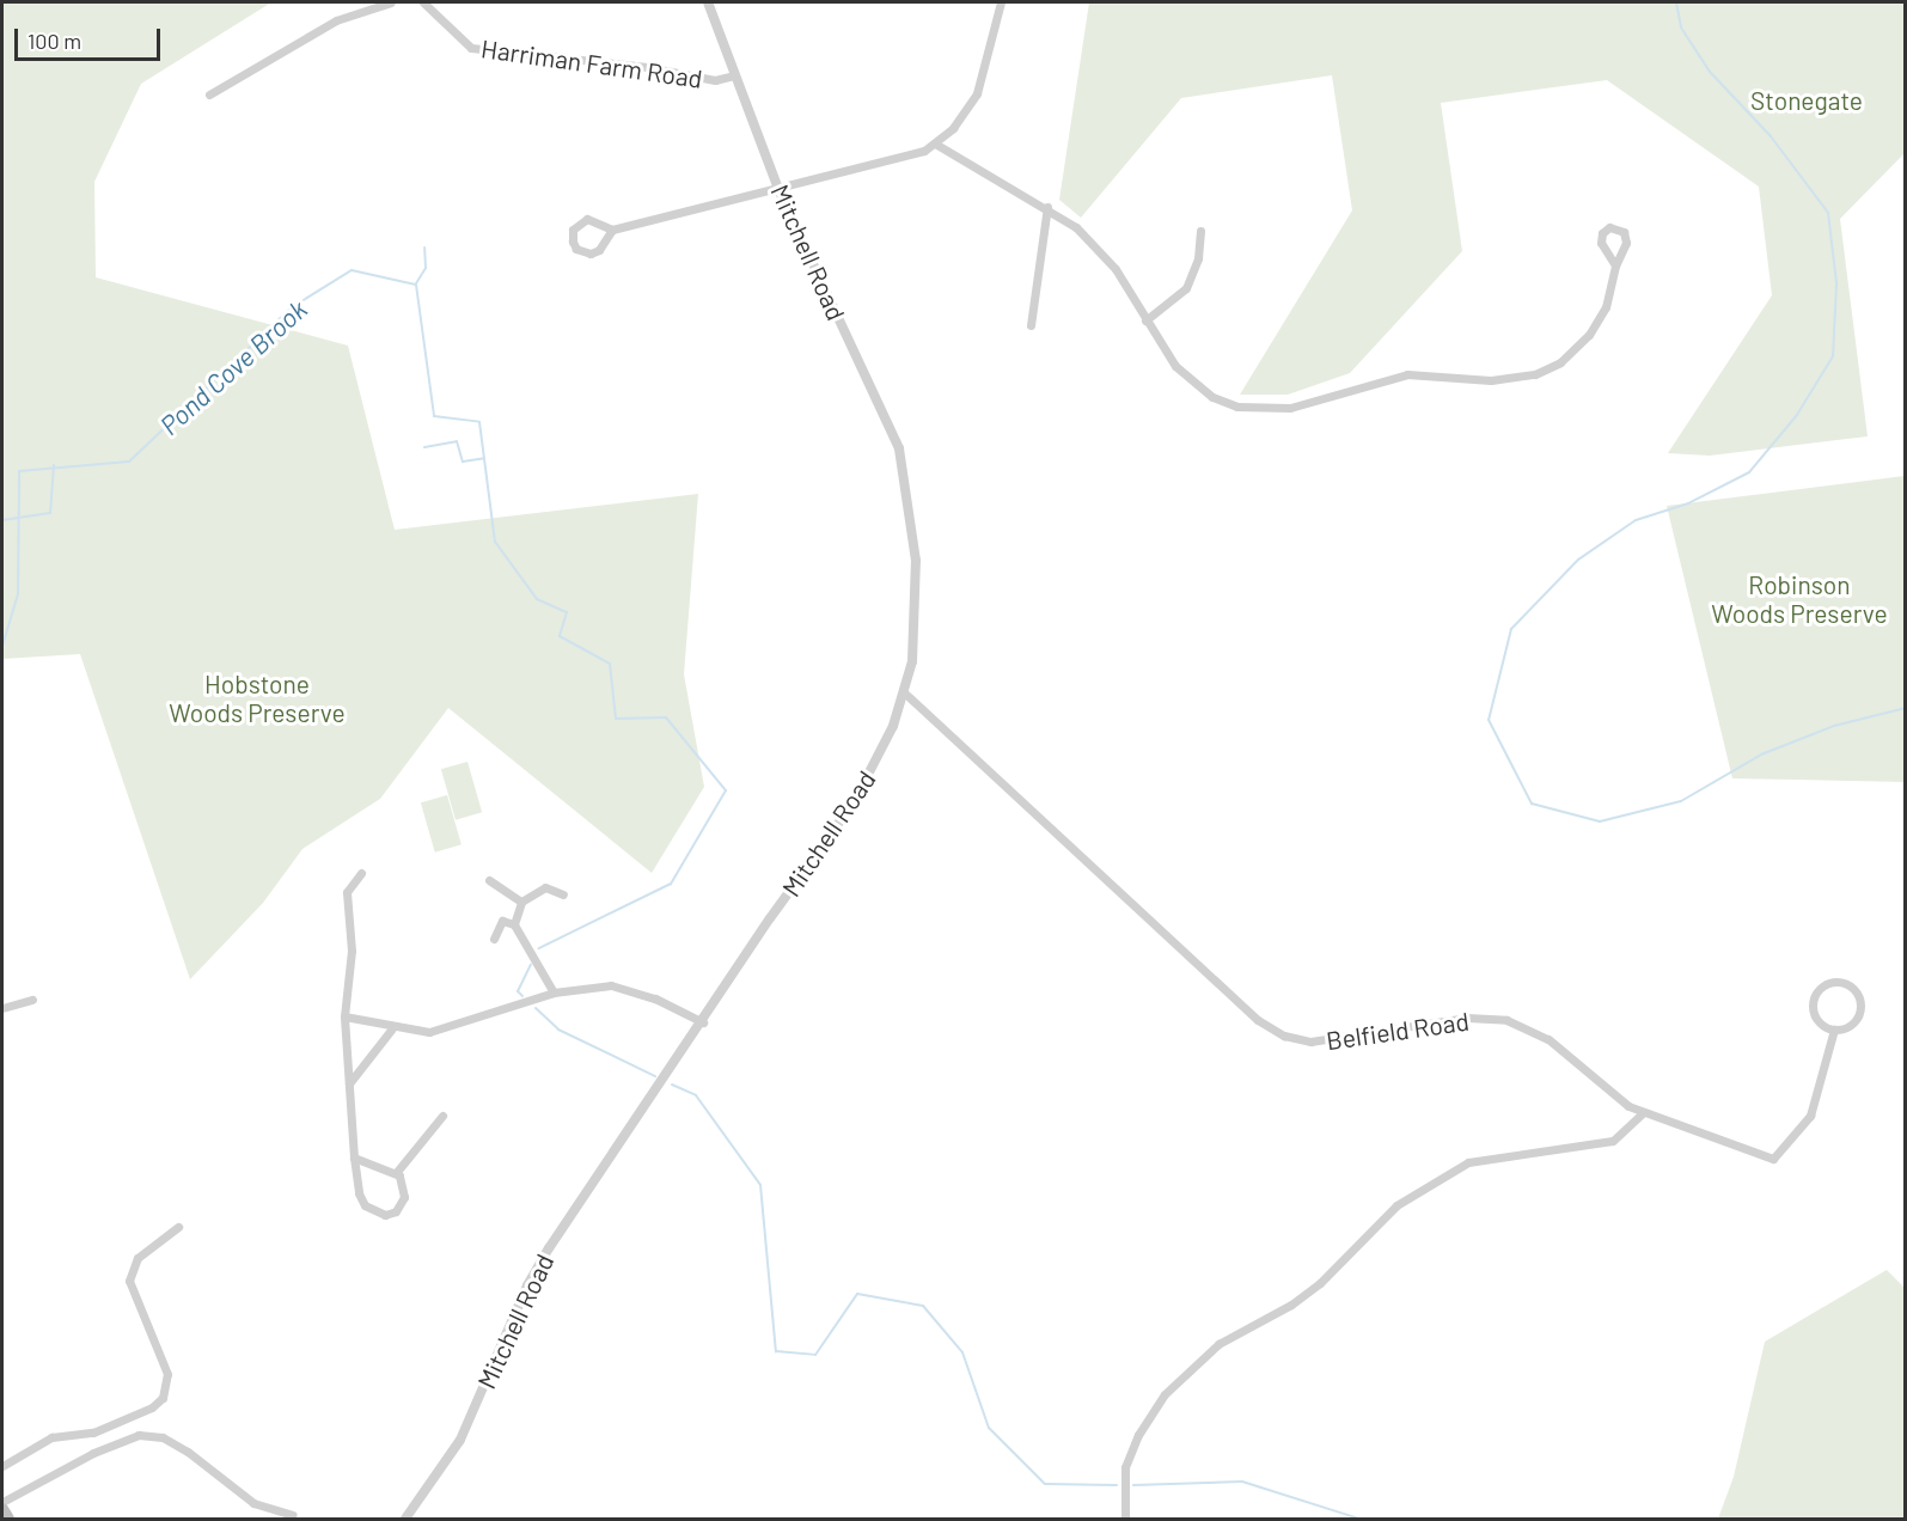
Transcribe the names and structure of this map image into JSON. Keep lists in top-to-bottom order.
{
  "streets": {
    "street": ["Harriman Farm Road", "Mitchell Road", "Belfield Road"]
  },
  "crossings": [
    ["Harriman Farm Road", "Mitchell Road"],
    ["Mitchell Road", "Belfield Road"]
  ],
  "water": ["Pond Cove Brook"],
  "parks": ["Stonegate", "Robinson Woods Preserve", "Hobstone Woods Preserve"],
  "scale_bar": "100 m"
}
